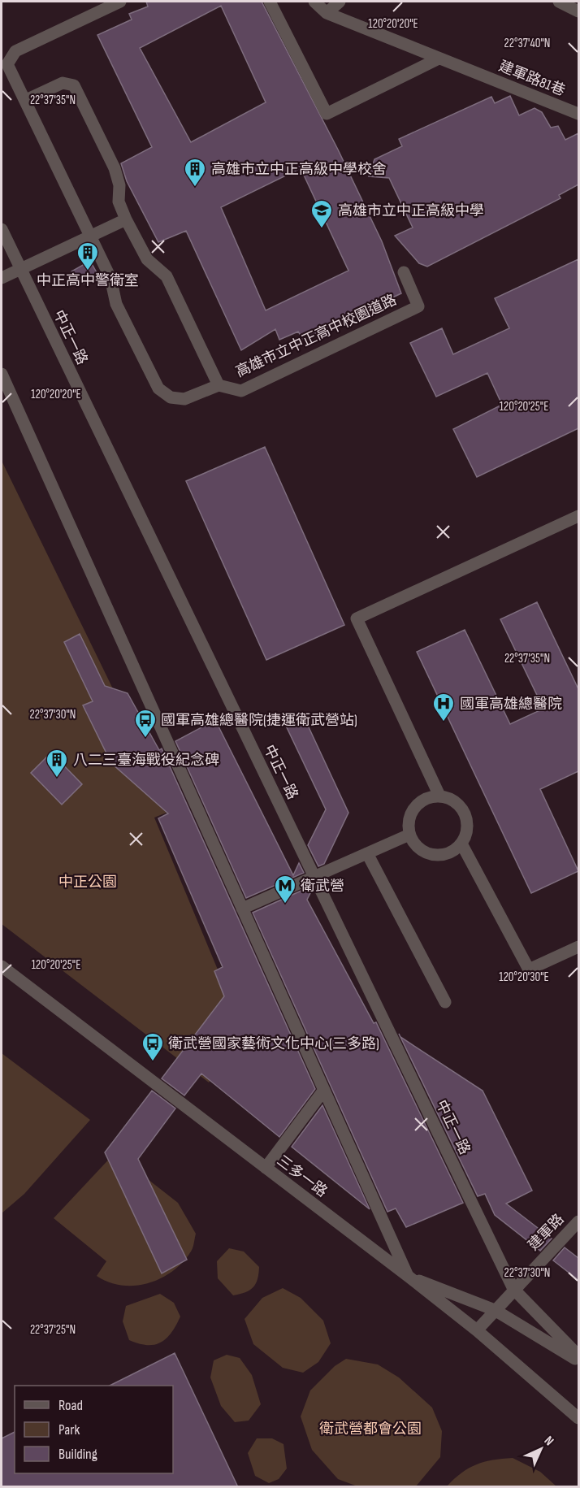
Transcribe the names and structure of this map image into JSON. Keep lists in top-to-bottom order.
{
  "streets": {
    "street": [
      "建軍路81巷",
      "高雄市立中正高中校園道路",
      "中正一路",
      "三多一路",
      "建軍路"
    ]
  },
  "crossings": [
    ["中正一路", "建軍路"],
    ["三多一路", "建軍路"]
  ],
  "parks": ["中正公園", "衛武營都會公園"],
  "places": {
    "building": ["高雄市立中正高級中學校舍", "中正高中警衛室", "八二三臺海戰役紀念碑"],
    "school or university": ["高雄市立中正高級中學"],
    "hospital": ["國軍高雄總醫院"],
    "bus stop": ["國軍高雄總醫院(捷運衛武營站)", "衛武營國家藝術文化中心(三多路)"],
    "metro station": ["衛武營"]
  },
  "legend": ["Road", "Park", "Building"],
  "north": "top right",
  "coordinates": [
    "120°20'20\"E",
    "22°37'40\"N",
    "22°37'35\"N",
    "120°20'25\"E",
    "22°37'30\"N",
    "120°20'30\"E",
    "22°37'25\"N"
  ]
}
